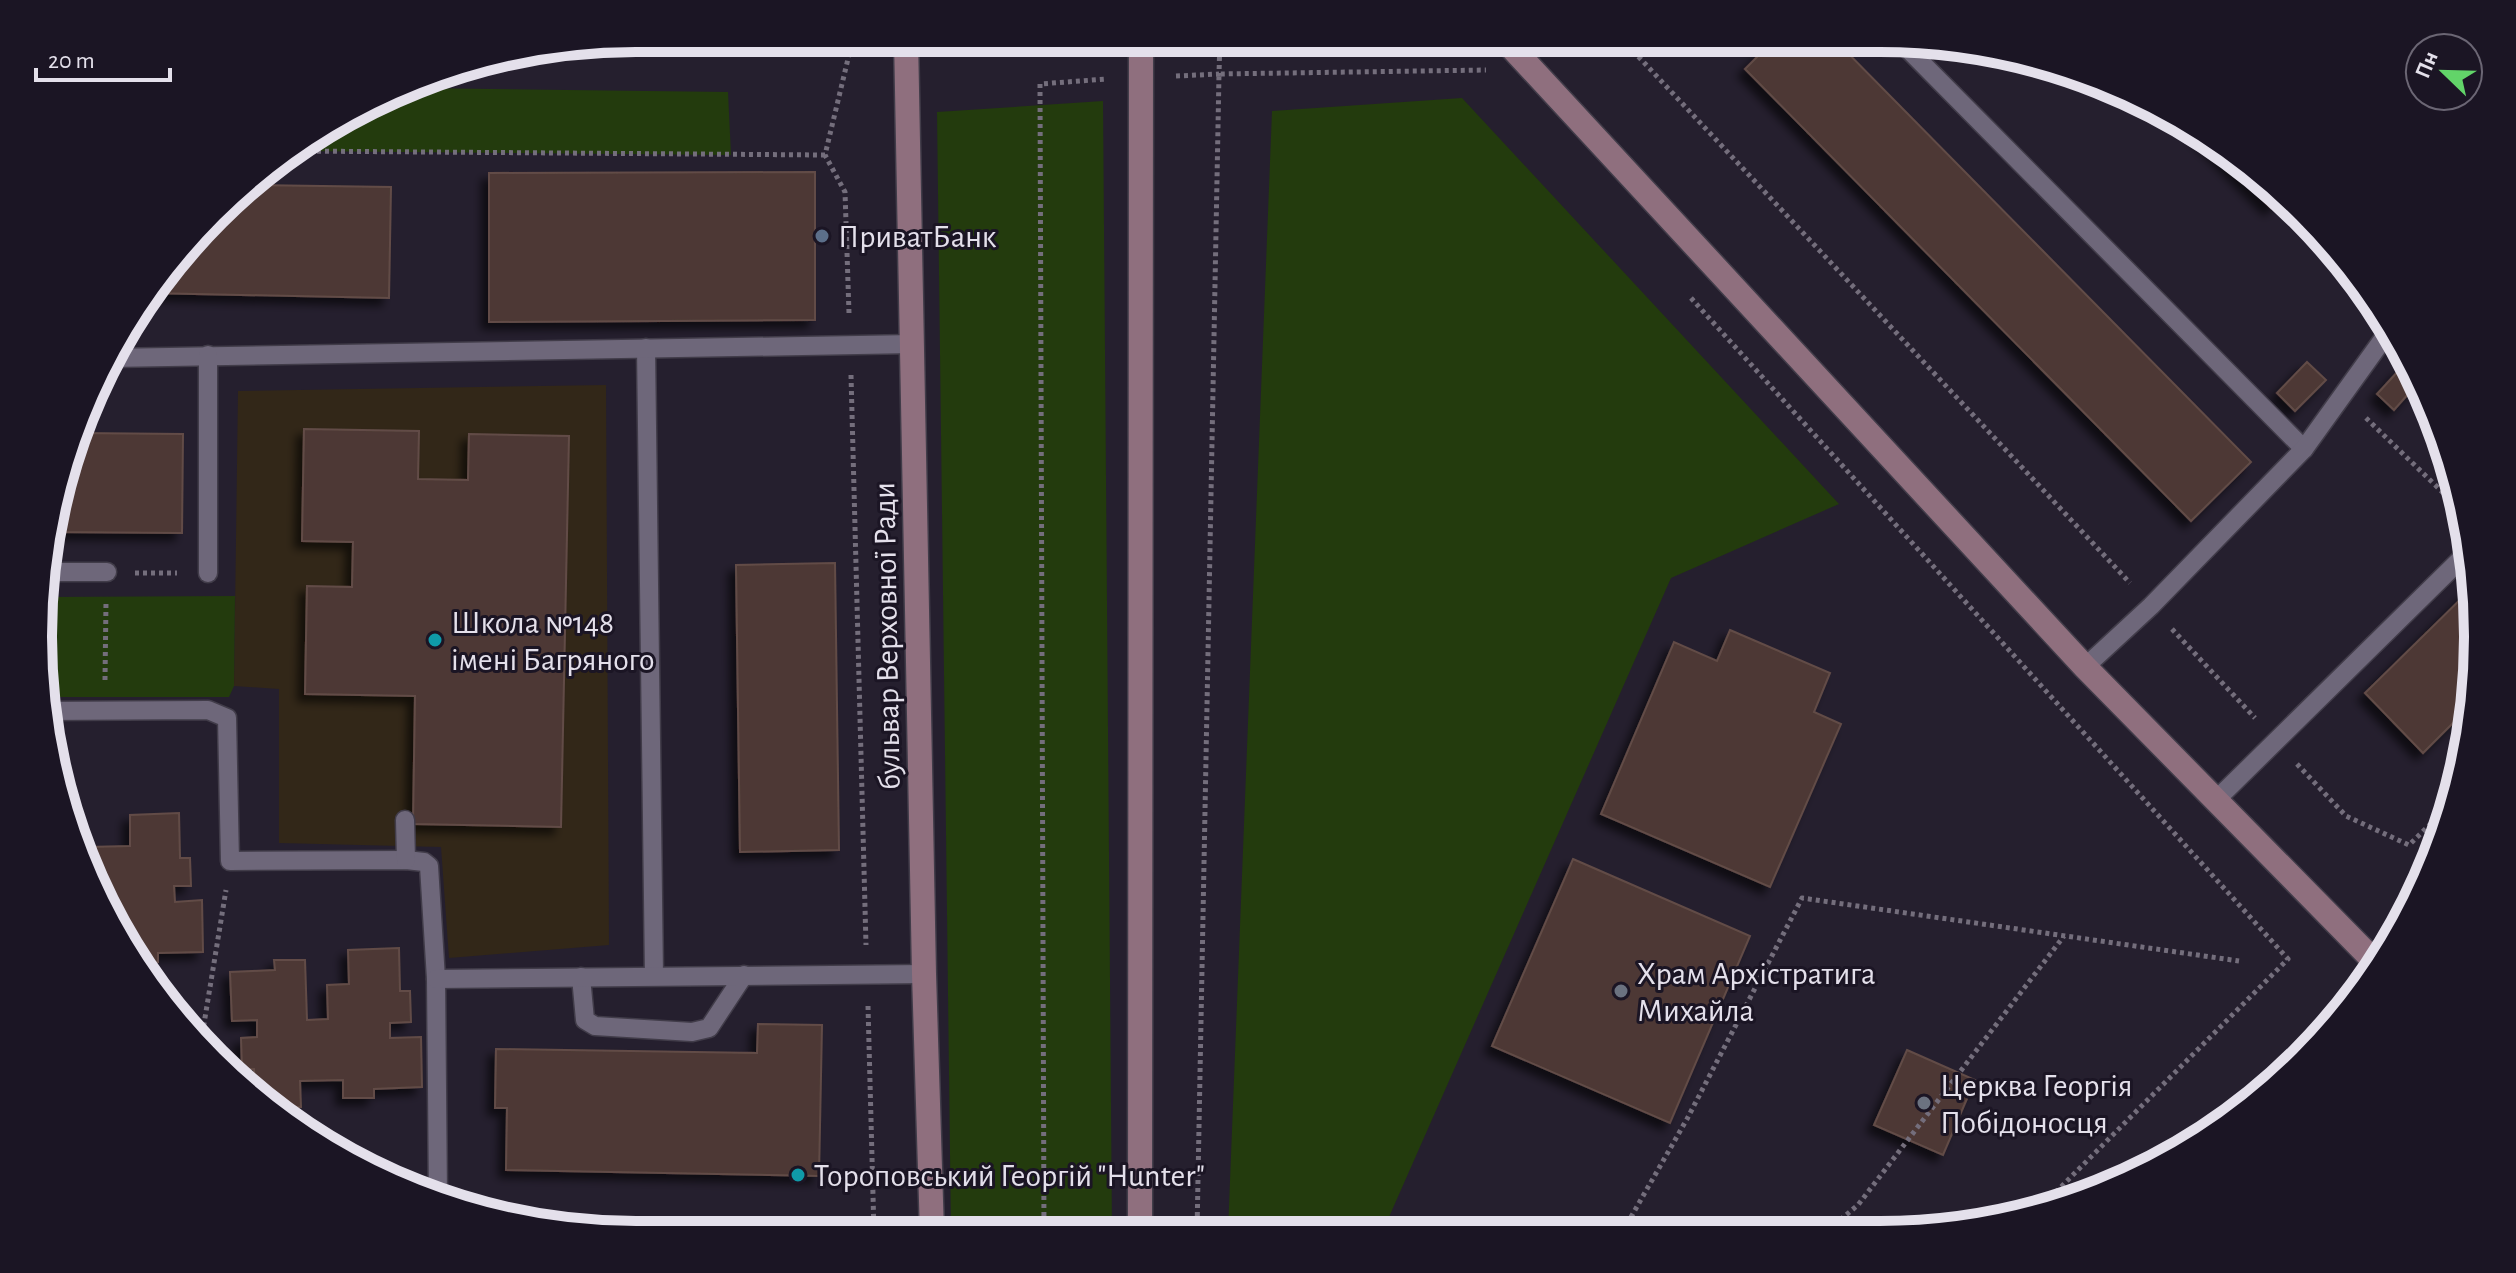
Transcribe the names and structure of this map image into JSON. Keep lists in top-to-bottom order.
{
  "streets": {
    "main road": ["бульвар Верховної Ради"]
  },
  "places": [
    "ПриватБанк",
    "Школа №148 імені Багряного",
    "Храм Архістратига Михайла",
    "Церква Георгія Побідоносця",
    "Тороповський Георгій \"Hunter\""
  ],
  "scale_bar": "20 m",
  "north": "top left"
}
